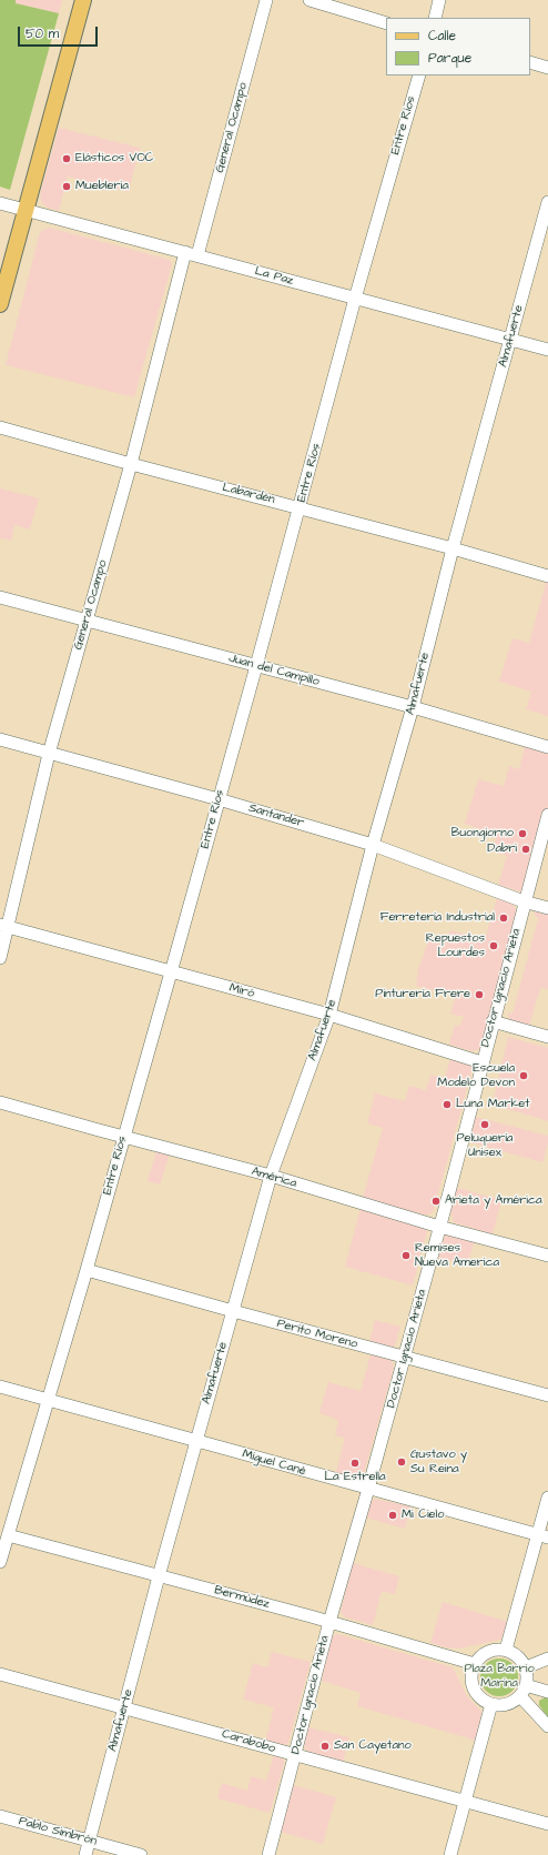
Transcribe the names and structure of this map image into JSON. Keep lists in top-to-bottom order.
{
  "streets": {
    "street": [
      "Entre Ríos",
      "General Ocampo",
      "La Paz",
      "Almafuerte",
      "Labardén",
      "Juan del Campillo",
      "Santander",
      "Doctor Ignacio Arieta",
      "Miró",
      "América",
      "Perito Moreno",
      "Miguel Cané",
      "Bermúdez",
      "Carabobo",
      "Pablo Simbrón"
    ]
  },
  "crossings": [
    ["Entre Ríos", "La Paz"],
    ["Entre Ríos", "Labardén"],
    ["Entre Ríos", "Juan del Campillo"],
    ["Entre Ríos", "Santander"],
    ["Entre Ríos", "Miró"],
    ["Entre Ríos", "América"],
    ["Entre Ríos", "Perito Moreno"],
    ["Entre Ríos", "Miguel Cané"],
    ["Entre Ríos", "Bermúdez"],
    ["General Ocampo", "La Paz"],
    ["General Ocampo", "Labardén"],
    ["General Ocampo", "Juan del Campillo"],
    ["General Ocampo", "Santander"],
    ["General Ocampo", "Miró"],
    ["La Paz", "Almafuerte"],
    ["Almafuerte", "Labardén"],
    ["Almafuerte", "Juan del Campillo"],
    ["Almafuerte", "Santander"],
    ["Almafuerte", "Miró"],
    ["Almafuerte", "América"],
    ["Almafuerte", "Perito Moreno"],
    ["Almafuerte", "Miguel Cané"],
    ["Almafuerte", "Bermúdez"],
    ["Almafuerte", "Carabobo"],
    ["Almafuerte", "Pablo Simbrón"],
    ["Santander", "Doctor Ignacio Arieta"],
    ["Doctor Ignacio Arieta", "Miró"],
    ["Doctor Ignacio Arieta", "América"],
    ["Doctor Ignacio Arieta", "Perito Moreno"],
    ["Doctor Ignacio Arieta", "Miguel Cané"],
    ["Doctor Ignacio Arieta", "Bermúdez"],
    ["Doctor Ignacio Arieta", "Carabobo"]
  ],
  "parks": ["Plaza Barrio Marina"],
  "places": [
    "Elásticos VOC",
    "Muebleria",
    "Buongiorno",
    "Dabri",
    "Ferretería Industrial",
    "Repuestos Lourdes",
    "Pinturería Frere",
    "Escuela Modelo Devon",
    "Luna Market",
    "Peluquería Unisex",
    "Arieta y América",
    "Remises Nueva America",
    "Gustavo y Su Reina",
    "La Estrella",
    "Mi Cielo",
    "San Cayetano"
  ],
  "legend": ["Calle", "Parque"],
  "scale_bar": "50 m"
}
